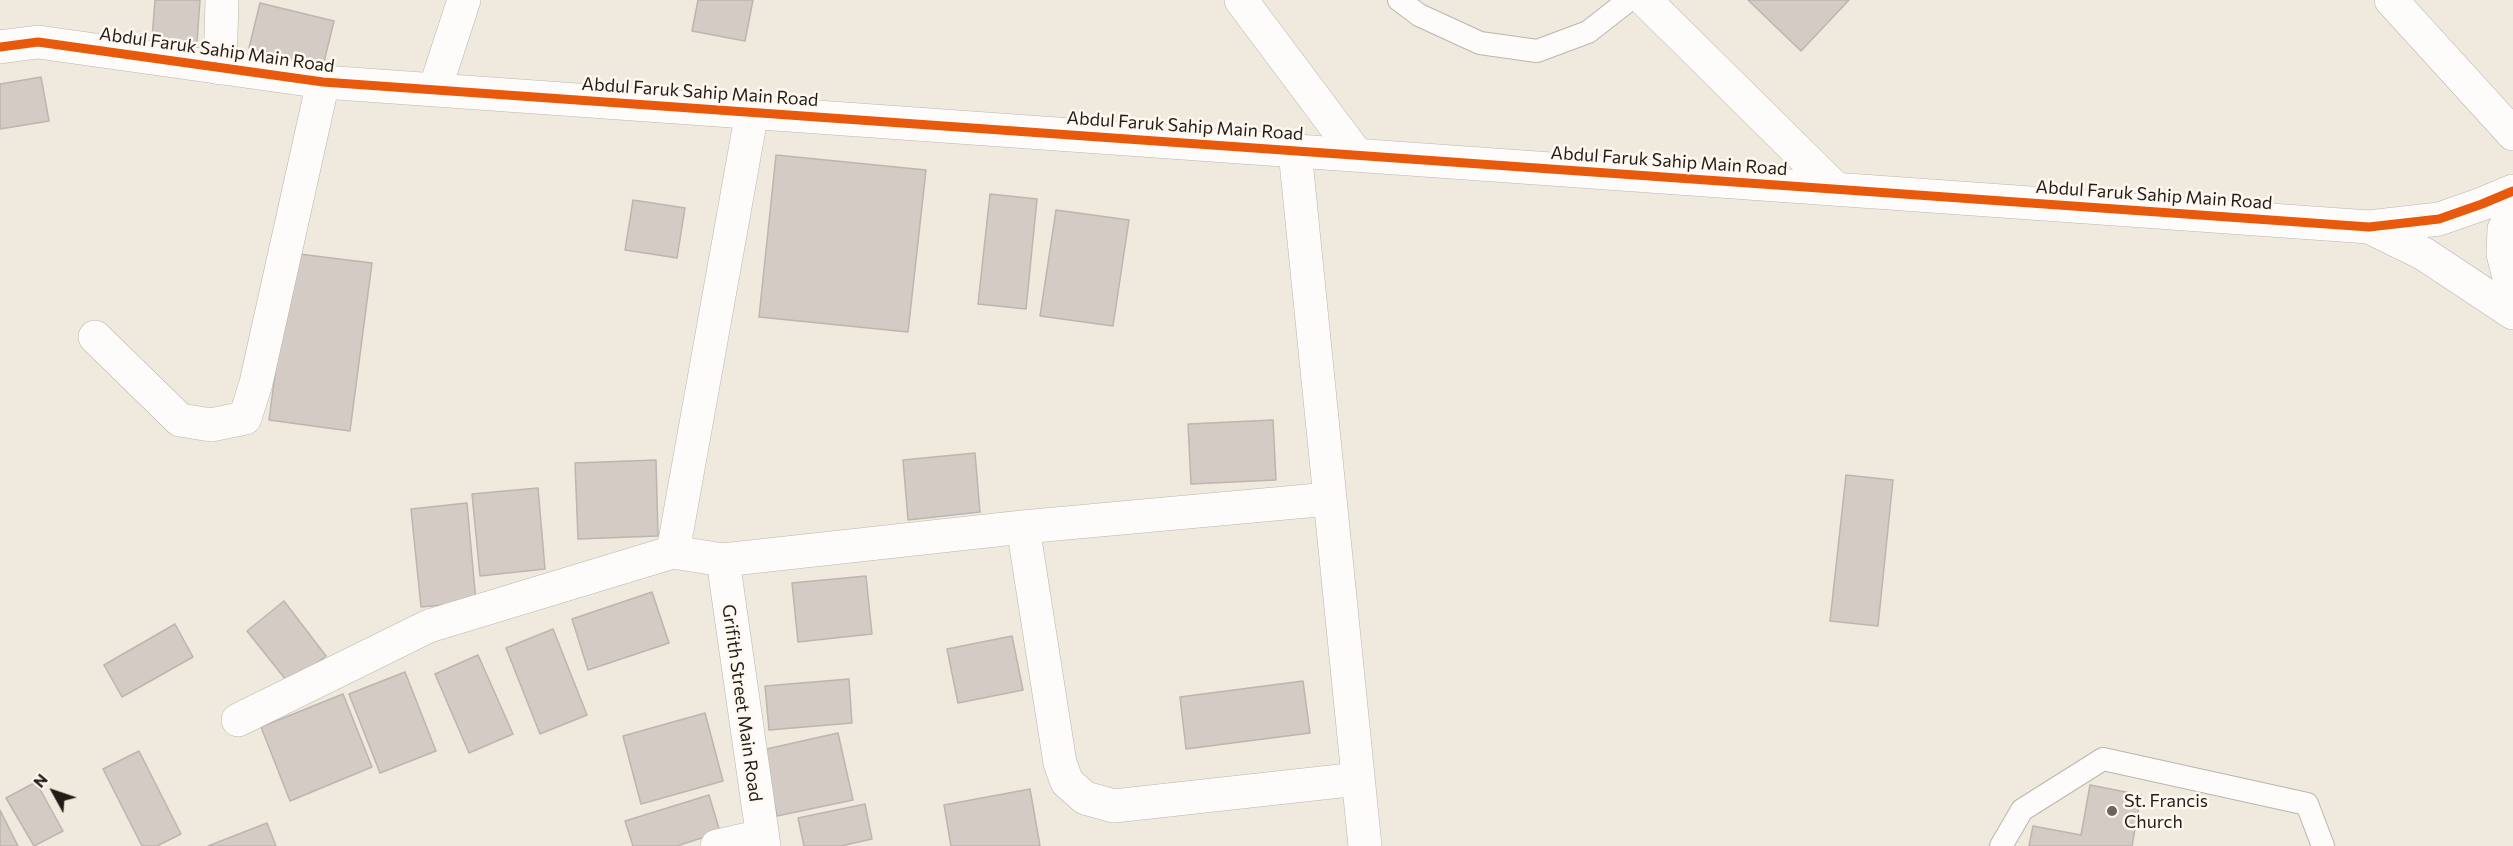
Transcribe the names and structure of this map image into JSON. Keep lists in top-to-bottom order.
{
  "streets": {
    "street": ["Abdul Faruk Sahip Main Road", "Grifith Street Main Road"]
  },
  "places": ["St. Francis Church"],
  "north": "top left"
}
